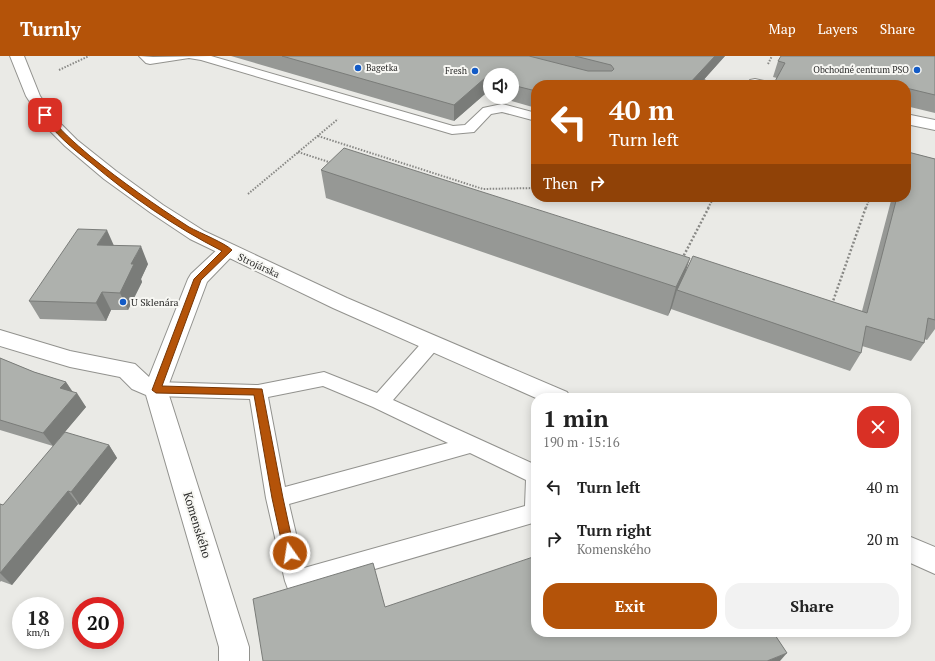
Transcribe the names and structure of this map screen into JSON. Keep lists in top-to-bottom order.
{
  "streets": {
    "main road": ["Strojárska", "Komenského"]
  },
  "places": [
    "Bagetka",
    "Obchodné centrum PSO",
    "Fresh",
    "U Sklenára"
  ],
  "page": {
    "header": "Turnly",
    "nav": ["Map", "Layers", "Share"],
    "turn": ["40 m", "Turn left"],
    "then": "Then",
    "heading": ["1 min", "190 m · 15:16"],
    "list": [
      {
        "name": "Turn left",
        "value": "40 m"
      },
      {
        "name": "Turn right",
        "note": "Komenského",
        "value": "20 m"
      }
    ],
    "buttons": ["Exit", "Share"],
    "speed": "18 km/h",
    "limit": "20"
  }
}
